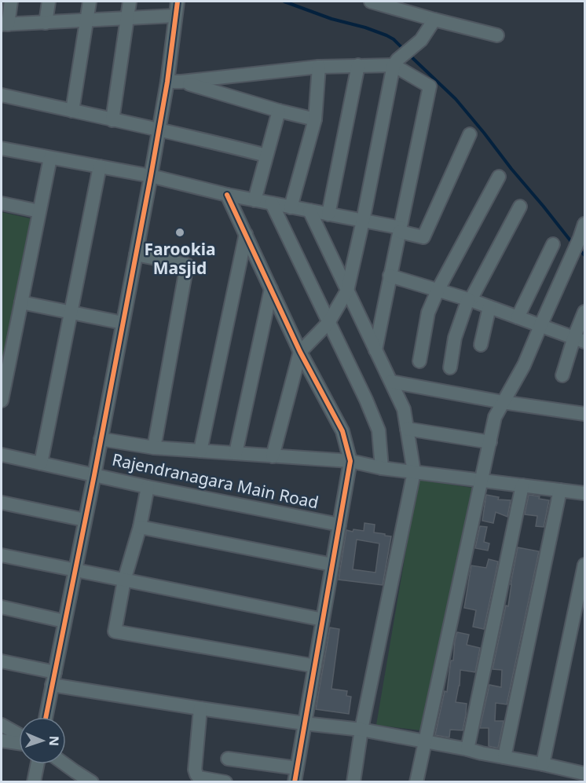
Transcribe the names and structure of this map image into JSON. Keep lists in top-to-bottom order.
{
  "streets": {
    "street": ["Rajendranagara Main Road"]
  },
  "places": ["Farookia Masjid"],
  "north": "right"
}
